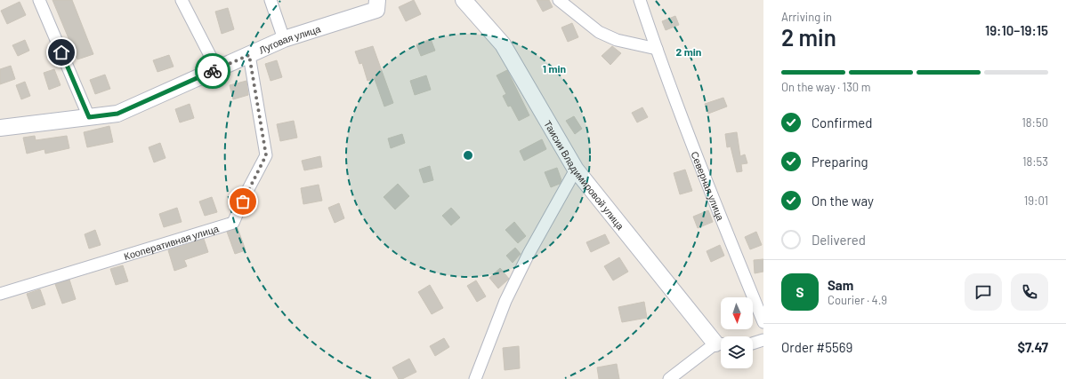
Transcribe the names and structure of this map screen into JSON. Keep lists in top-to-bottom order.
{
  "streets": {
    "street": [
      "Луговая улица",
      "Таисии Владимировой улица",
      "Северная улица",
      "Кооперативная улица"
    ]
  },
  "crossings": [
    ["Луговая улица", "Кооперативная улица"]
  ],
  "north": "bottom",
  "page": {
    "heading": ["2 min", "Arriving in", "19:10–19:15"],
    "panel": [
      "Sam",
      "Courier · 4.9",
      "Order #5569",
      "$7.47"
    ],
    "bar": "On the way · 130 m",
    "list": [
      ["Confirmed", "18:50"],
      ["Preparing", "18:53"],
      ["On the way", "19:01"],
      "Delivered"
    ],
    "round": "S"
  },
  "rings": ["2 min", "1 min"]
}
